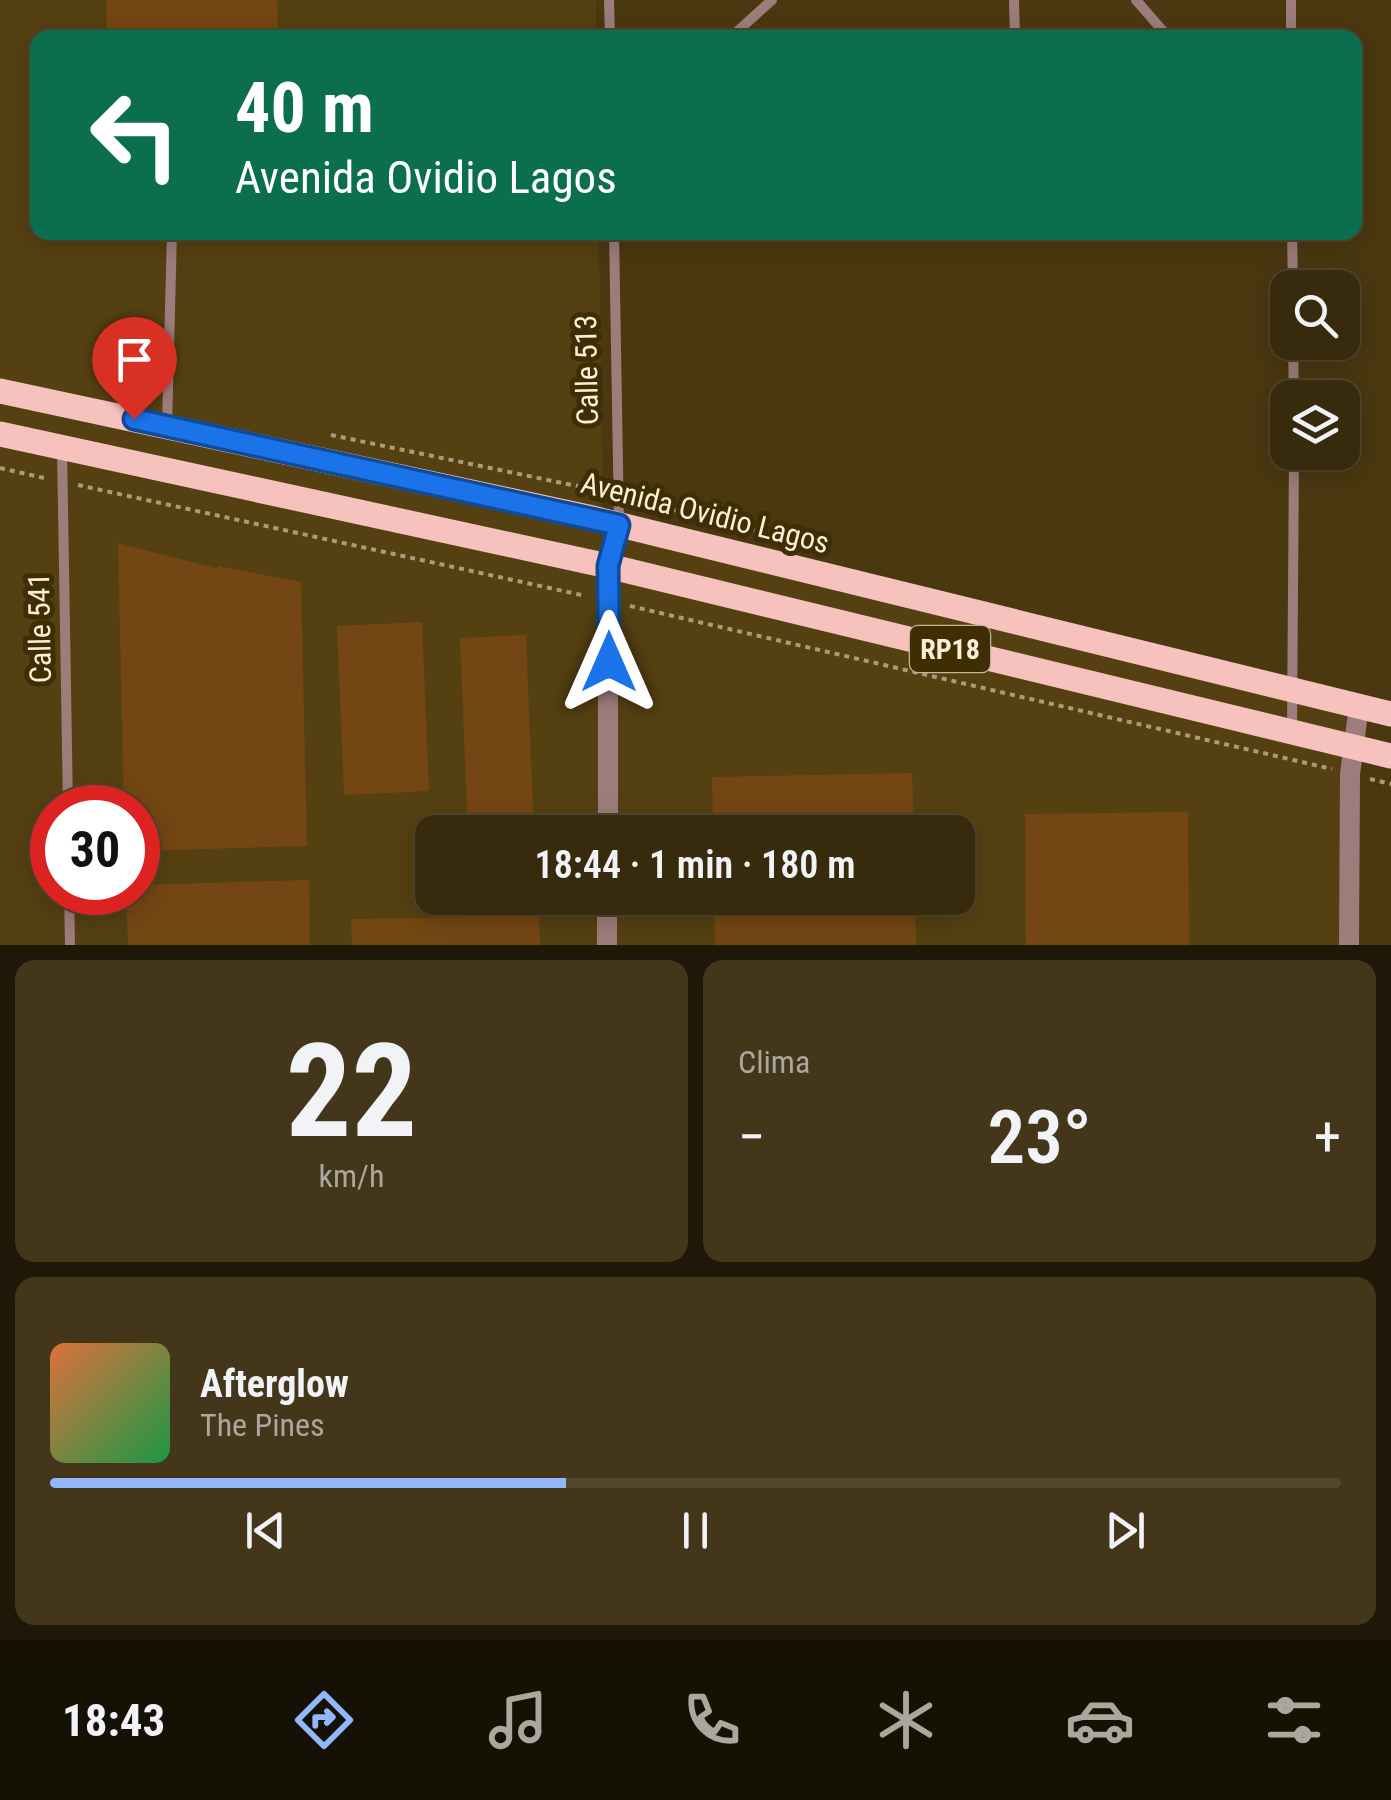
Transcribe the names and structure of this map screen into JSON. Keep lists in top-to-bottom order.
{
  "streets": {
    "main road": ["Avenida Ovidio Lagos", "RP18"],
    "street": ["Calle 513"],
    "lane": ["Calle 541"]
  },
  "crossings": [
    ["Calle 513", "Avenida Ovidio Lagos"],
    ["Calle 513", "RP18"],
    ["Calle 541", "RP18"]
  ],
  "page": {
    "turn": ["40 m", "Avenida Ovidio Lagos"],
    "limit": "30",
    "trip": "18:44 · 1 min · 180 m",
    "tile": [
      ["22", "km/h"],
      "Clima"
    ],
    "heat": ["−", "23°", "+"],
    "song": ["Afterglow", "The Pines"],
    "tabs": "18:43"
  }
}
